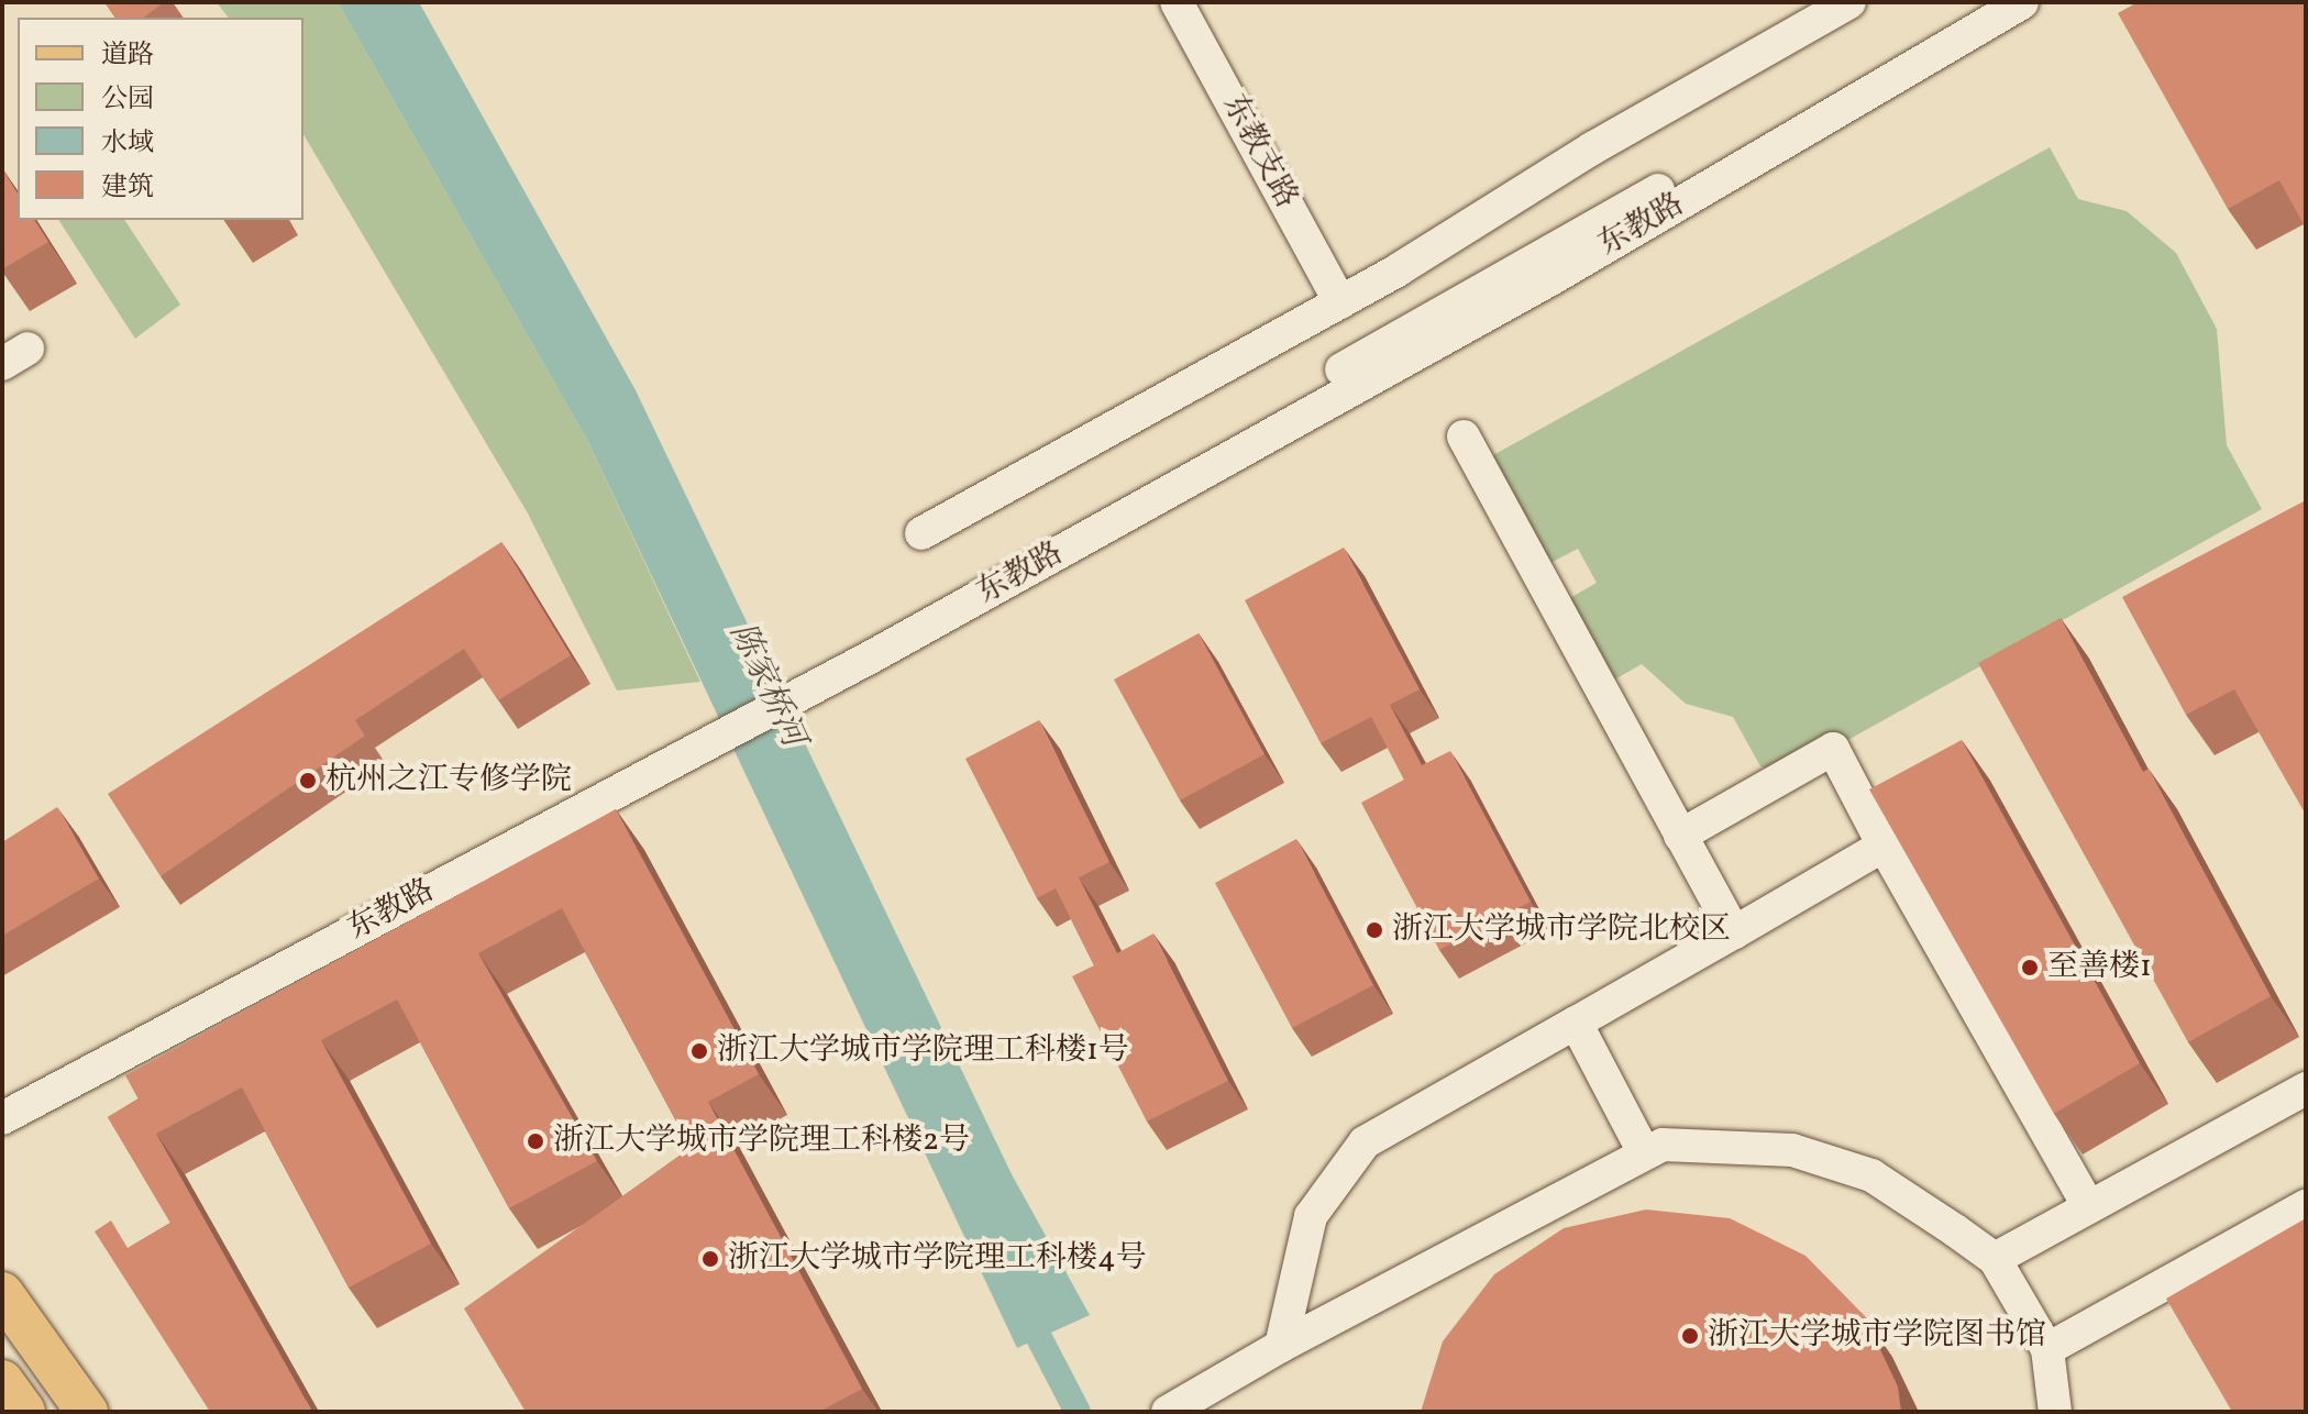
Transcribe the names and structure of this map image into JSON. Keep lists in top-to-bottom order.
{
  "streets": {
    "street": ["东教支路", "东教路"]
  },
  "water": ["陈家桥河"],
  "places": [
    "杭州之江专修学院",
    "浙江大学城市学院北校区",
    "至善楼1",
    "浙江大学城市学院理工科楼1号",
    "浙江大学城市学院理工科楼2号",
    "浙江大学城市学院理工科楼4号",
    "浙江大学城市学院图书馆"
  ],
  "legend": [
    "道路",
    "公园",
    "水域",
    "建筑"
  ]
}
